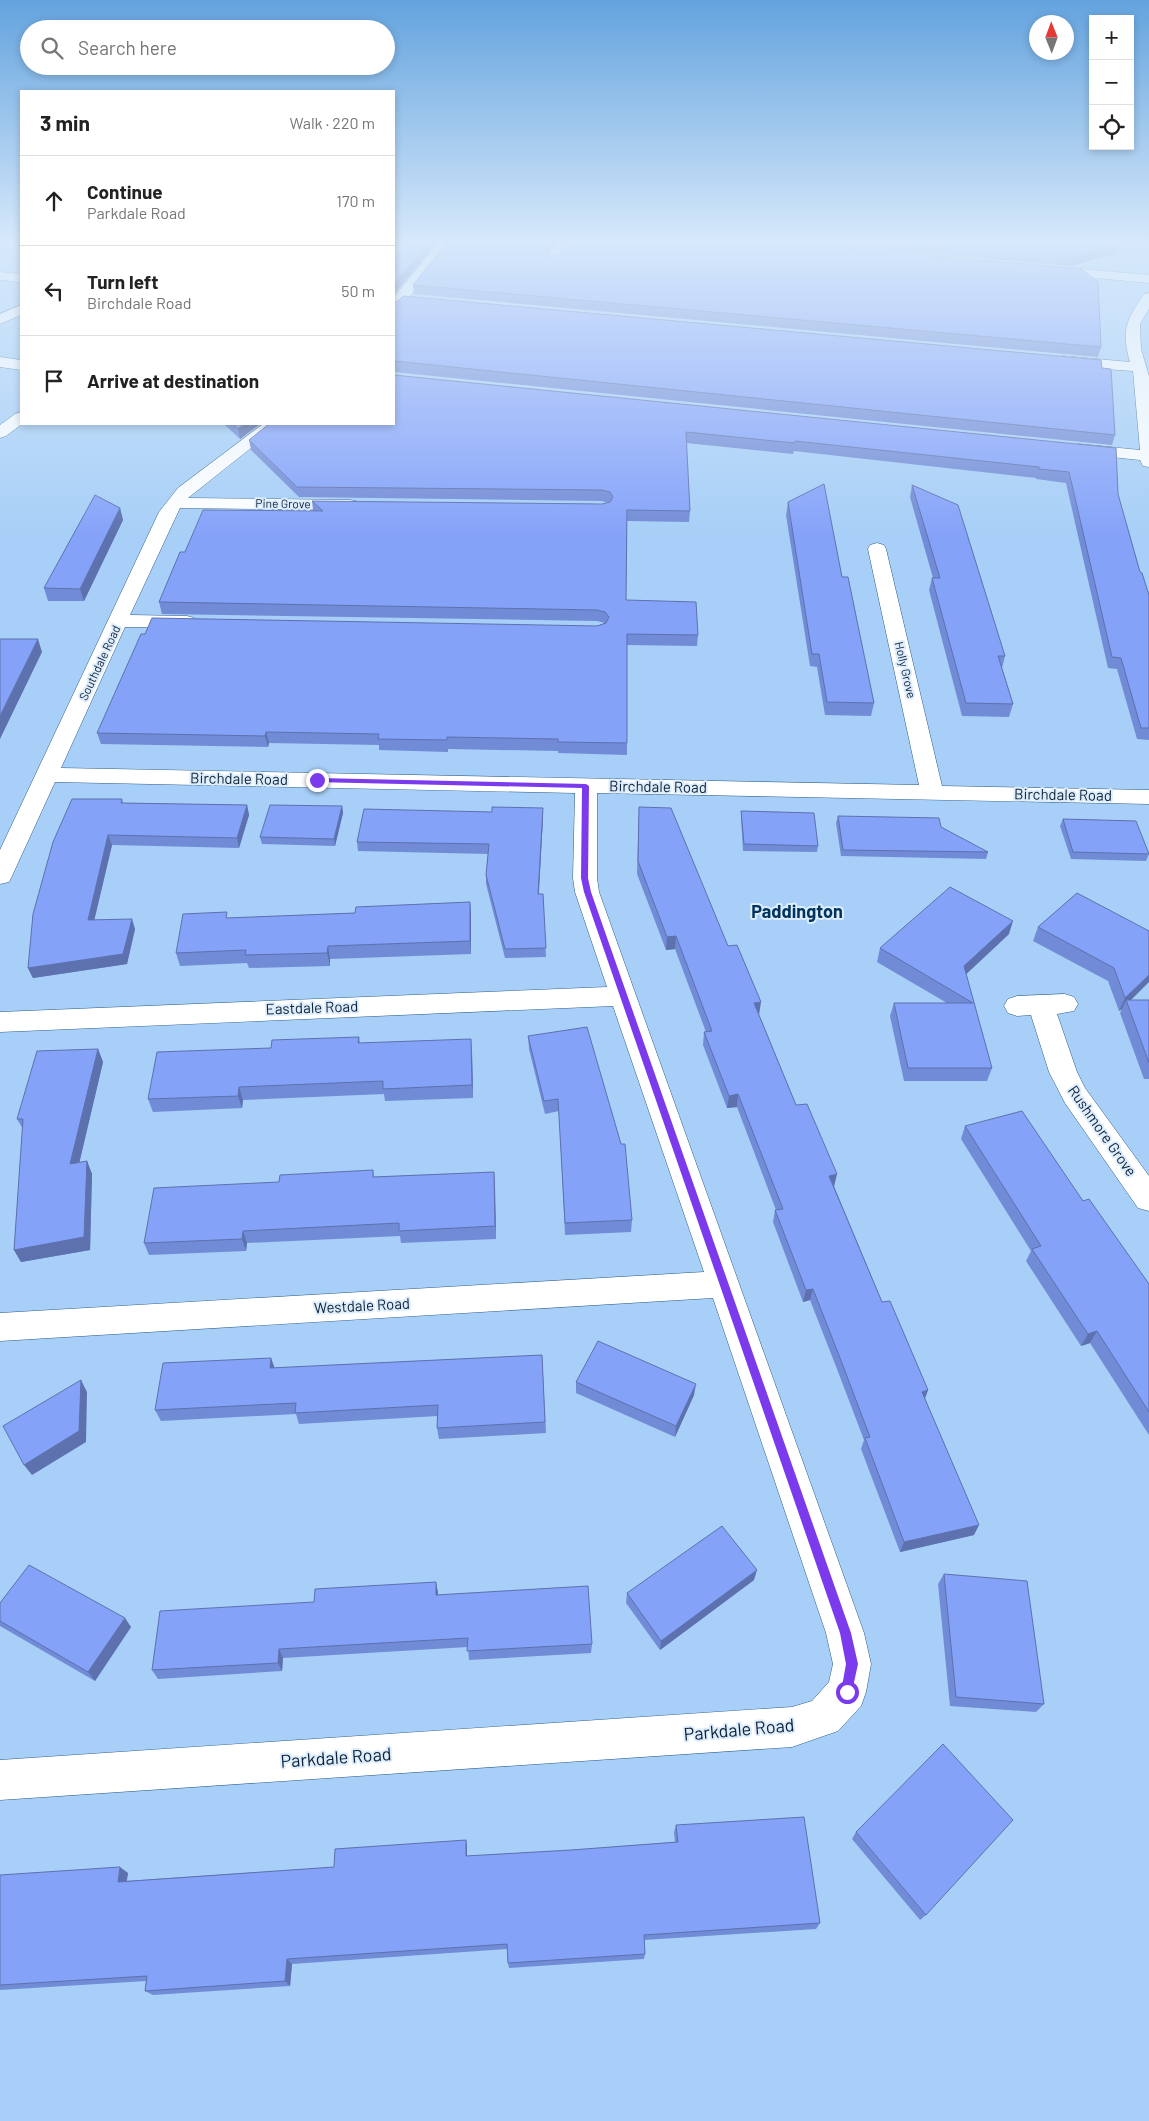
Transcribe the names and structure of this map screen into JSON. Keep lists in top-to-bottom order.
{
  "streets": {
    "street": [
      "Pine Grove",
      "Southdale Road",
      "Holly Grove",
      "Birchdale Road",
      "Eastdale Road",
      "Rushmore Grove",
      "Westdale Road",
      "Parkdale Road"
    ]
  },
  "crossings": [
    ["Pine Grove", "Southdale Road"],
    ["Southdale Road", "Birchdale Road"],
    ["Holly Grove", "Birchdale Road"],
    ["Birchdale Road", "Parkdale Road"],
    ["Eastdale Road", "Parkdale Road"],
    ["Westdale Road", "Parkdale Road"]
  ],
  "districts": ["Paddington"],
  "north": "top",
  "page": {
    "map_buttons": ["+", "−"],
    "search": "Search here",
    "heading": ["3 min", "Walk · 220 m"],
    "list": [
      ["Continue", "Parkdale Road", "170 m"],
      ["Turn left", "Birchdale Road", "50 m"],
      "Arrive at destination"
    ]
  }
}
